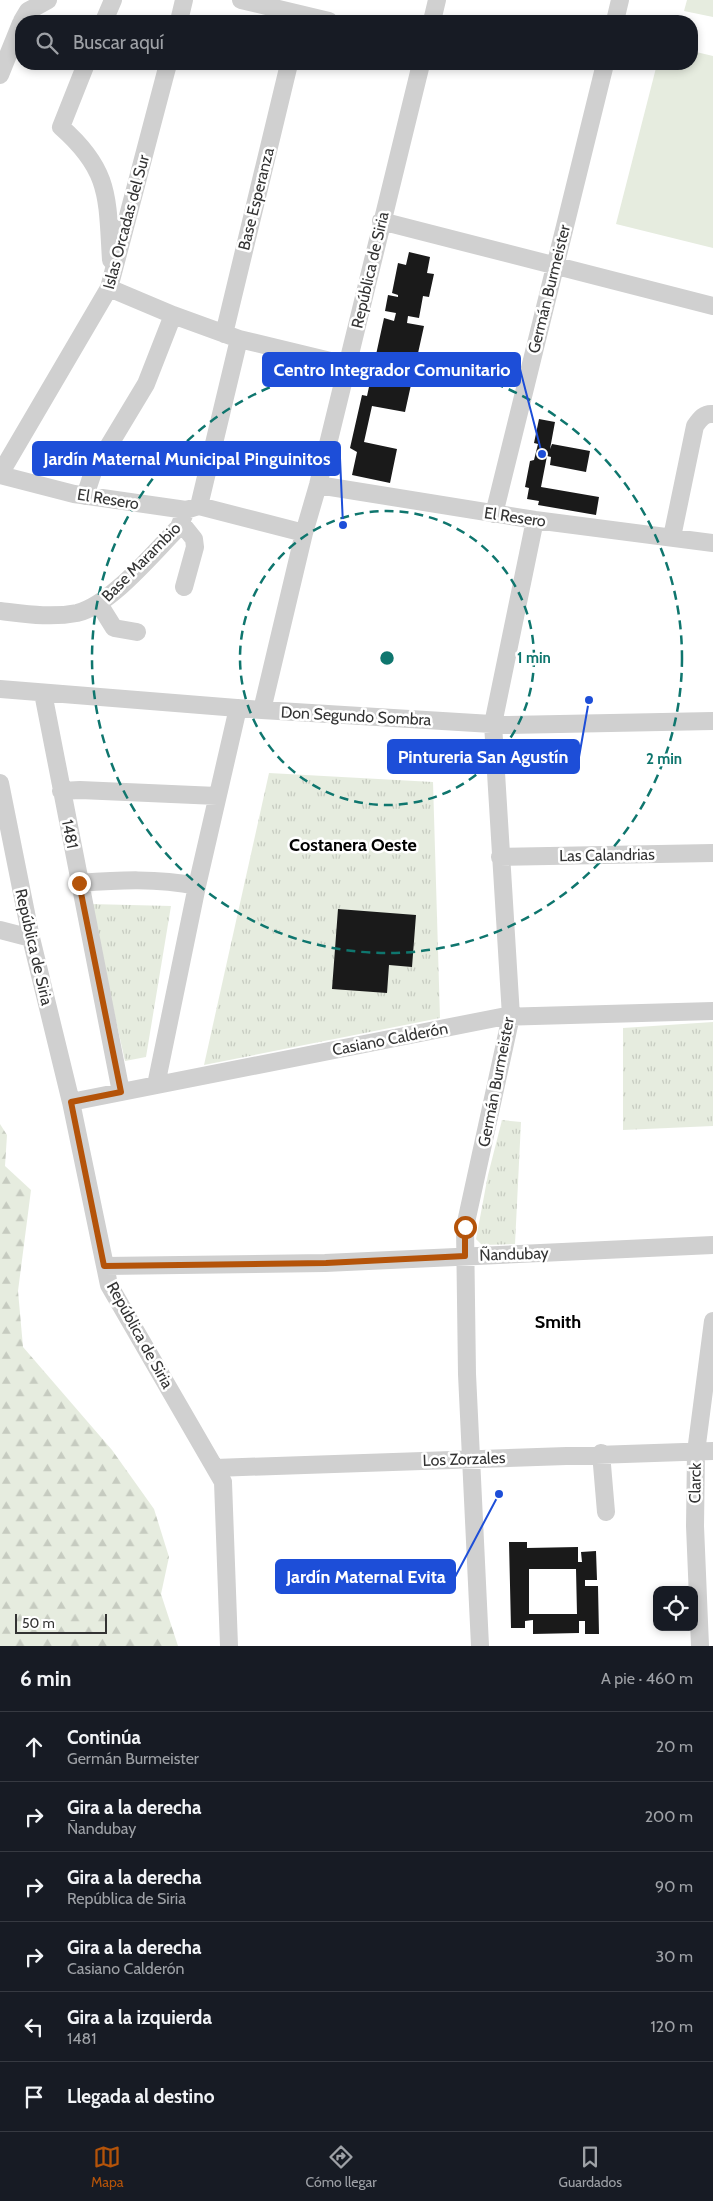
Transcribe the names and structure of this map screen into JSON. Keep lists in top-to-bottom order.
{
  "streets": {
    "street": [
      "Base Esperanza",
      "Islas Orcadas del Sur",
      "República de Siria",
      "Germán Burmeister",
      "El Resero",
      "Base Marambio",
      "Don Segundo Sombra",
      "1481",
      "Las Calandrias",
      "Casiano Calderón",
      "Ñandubay",
      "Los Zorzales",
      "Clarck"
    ]
  },
  "crossings": [
    ["Base Esperanza", "El Resero"],
    ["Base Esperanza", "Base Marambio"],
    ["Islas Orcadas del Sur", "El Resero"],
    ["República de Siria", "El Resero"],
    ["República de Siria", "Don Segundo Sombra"],
    ["República de Siria", "Casiano Calderón"],
    ["República de Siria", "Ñandubay"],
    ["República de Siria", "Los Zorzales"],
    ["Germán Burmeister", "El Resero"],
    ["Germán Burmeister", "Don Segundo Sombra"],
    ["Germán Burmeister", "Las Calandrias"],
    ["Germán Burmeister", "Casiano Calderón"],
    ["Germán Burmeister", "Ñandubay"],
    ["Germán Burmeister", "Los Zorzales"],
    ["El Resero", "Base Marambio"],
    ["Don Segundo Sombra", "1481"],
    ["1481", "Casiano Calderón"],
    ["Los Zorzales", "Clarck"]
  ],
  "districts": ["Costanera Oeste", "Smith"],
  "places": [
    "Centro Integrador Comunitario",
    "Jardín Maternal Municipal Pinguinitos",
    "Pintureria San Agustín",
    "Jardín Maternal Evita"
  ],
  "scale_bar": "50 m",
  "page": {
    "search": "Buscar aquí",
    "scale": "50 m",
    "heading": ["6 min", "A pie · 460 m"],
    "list": [
      ["Continúa", "Germán Burmeister", "20 m"],
      ["Gira a la derecha", "Ñandubay", "200 m"],
      ["Gira a la derecha", "República de Siria", "90 m"],
      ["Gira a la derecha", "Casiano Calderón", "30 m"],
      ["Gira a la izquierda", "1481", "120 m"],
      "Llegada al destino"
    ],
    "nav": ["Mapa", "Cómo llegar", "Guardados"]
  },
  "rings": ["1 min", "2 min"]
}
